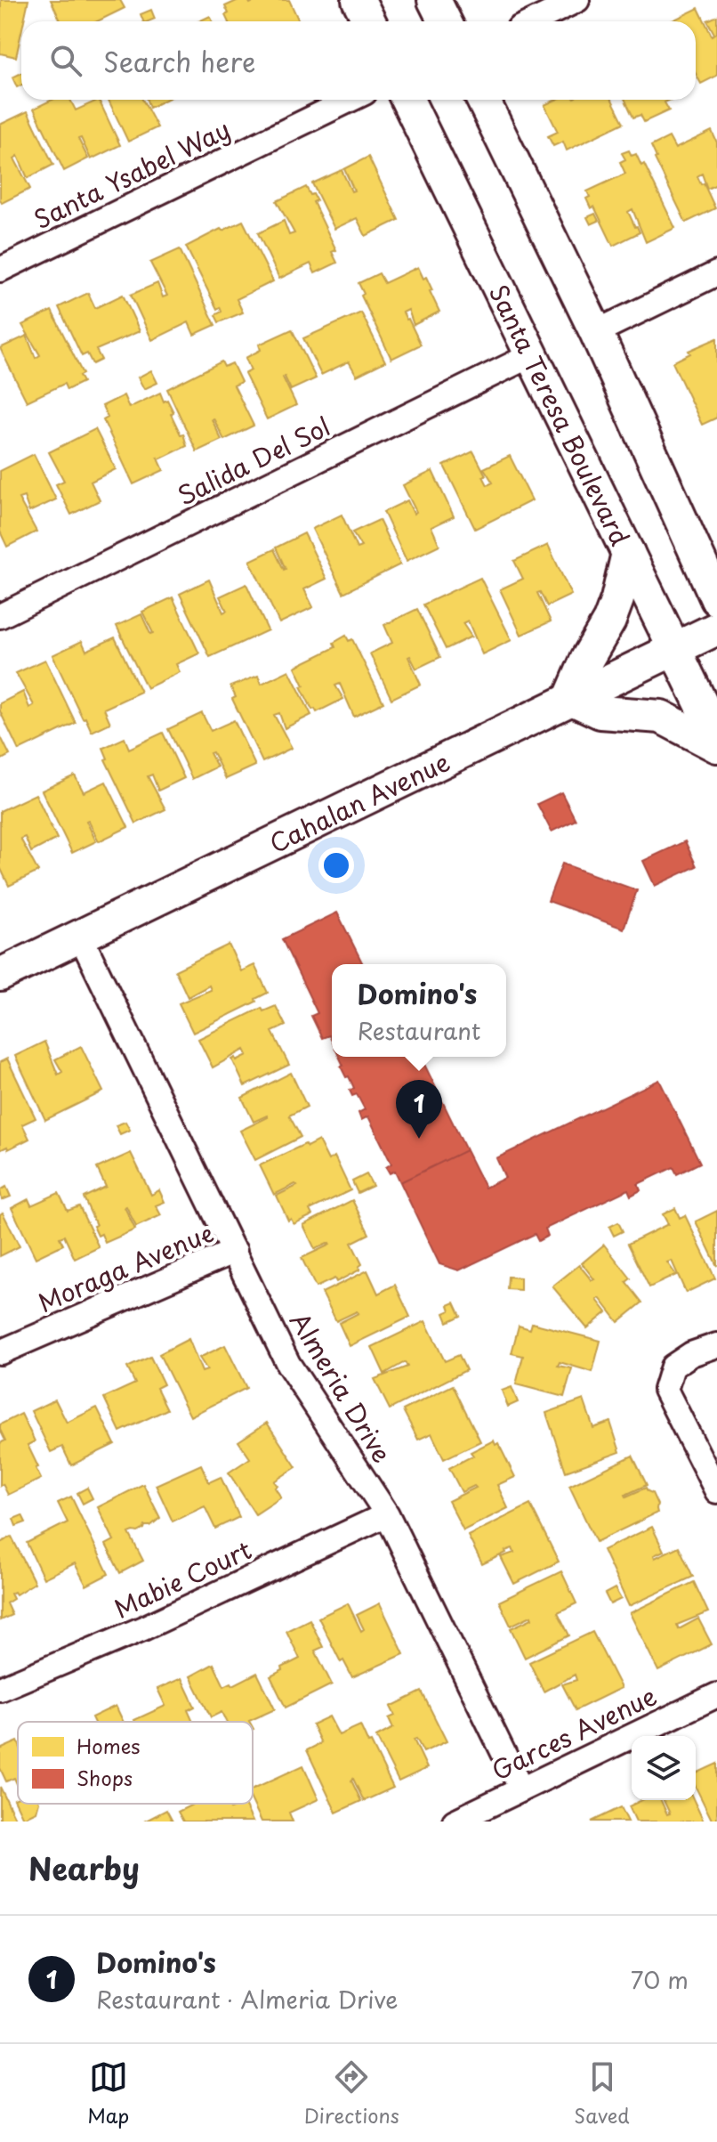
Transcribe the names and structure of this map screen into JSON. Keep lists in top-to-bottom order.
{
  "streets": {
    "main road": ["Santa Teresa Boulevard", "Cahalan Avenue"],
    "street": [
      "Santa Ysabel Way",
      "Salida Del Sol",
      "Moraga Avenue",
      "Almeria Drive",
      "Mabie Court",
      "Garces Avenue"
    ]
  },
  "crossings": [
    ["Santa Teresa Boulevard", "Salida Del Sol"],
    ["Santa Teresa Boulevard", "Cahalan Avenue"],
    ["Cahalan Avenue", "Almeria Drive"],
    ["Moraga Avenue", "Almeria Drive"],
    ["Almeria Drive", "Mabie Court"],
    ["Almeria Drive", "Garces Avenue"]
  ],
  "legend": ["Homes", "Shops"],
  "page": {
    "search": "Search here",
    "popup": ["Domino's", "Restaurant"],
    "pins": "1",
    "heading": "Nearby",
    "list": [
      {
        "mark": "1",
        "name": "Domino's",
        "note": "Restaurant · Almeria Drive",
        "value": "70 m"
      }
    ],
    "nav": ["Map", "Directions", "Saved"]
  }
}
